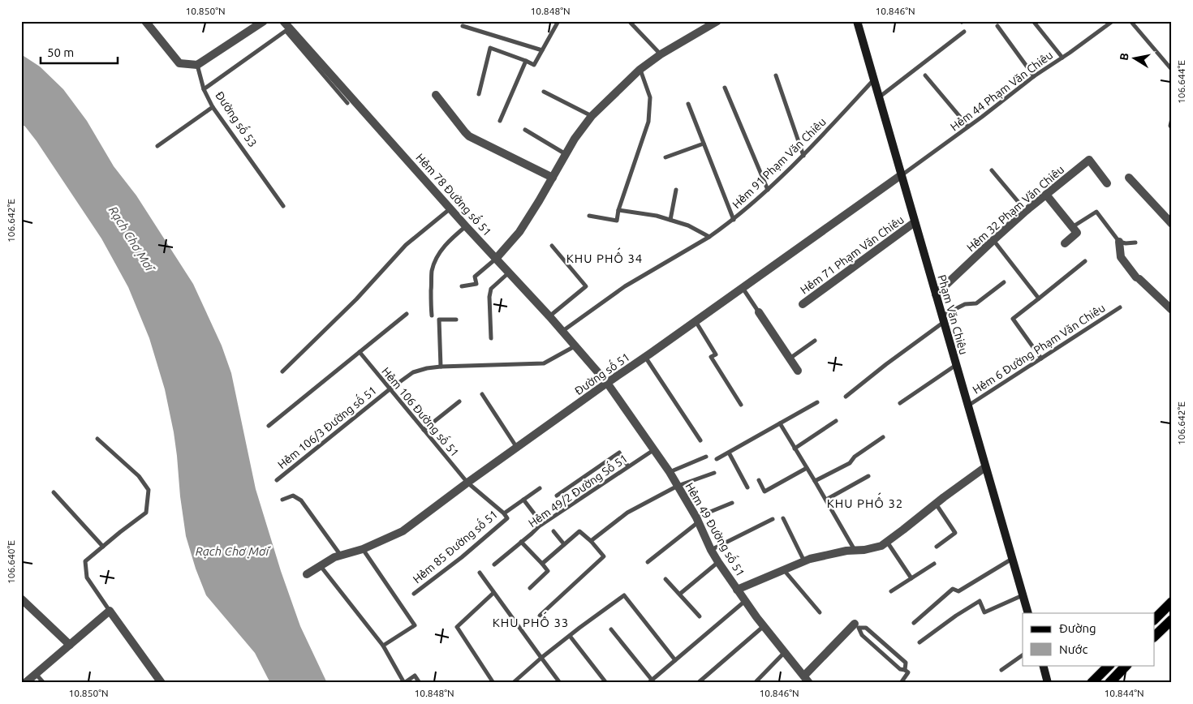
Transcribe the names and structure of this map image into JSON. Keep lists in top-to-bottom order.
{
  "streets": {
    "main road": ["Phạm Văn Chiêu"],
    "street": [
      "Hẻm 78 Đường số 51",
      "Hẻm 32 Phạm Văn Chiêu",
      "Hẻm 71 Phạm Văn Chiêu",
      "Đường số 51",
      "Hẻm 49 Đường số 51"
    ],
    "lane": [
      "Hẻm 44 Phạm Văn Chiêu",
      "Đường số 53",
      "Hẻm 91 Phạm Văn Chiêu",
      "Hẻm 6 Đường Phạm Văn Chiêu",
      "Hẻm 106 Đường số 51",
      "Hẻm 106/3 Đường số 51",
      "Hẻm 49/2 Đường Số 51",
      "Hẻm 85 Đường số 51"
    ]
  },
  "crossings": [
    ["Hẻm 44 Phạm Văn Chiêu", "Phạm Văn Chiêu"],
    ["Hẻm 44 Phạm Văn Chiêu", "Đường số 51"],
    ["Hẻm 91 Phạm Văn Chiêu", "Hẻm 78 Đường số 51"],
    ["Hẻm 91 Phạm Văn Chiêu", "Phạm Văn Chiêu"],
    ["Hẻm 78 Đường số 51", "Đường số 51"],
    ["Hẻm 78 Đường số 51", "Hẻm 106/3 Đường số 51"],
    ["Hẻm 78 Đường số 51", "Hẻm 49 Đường số 51"],
    ["Hẻm 32 Phạm Văn Chiêu", "Phạm Văn Chiêu"],
    ["Hẻm 71 Phạm Văn Chiêu", "Phạm Văn Chiêu"],
    ["Phạm Văn Chiêu", "Hẻm 6 Đường Phạm Văn Chiêu"],
    ["Phạm Văn Chiêu", "Đường số 51"],
    ["Đường số 51", "Hẻm 106 Đường số 51"],
    ["Đường số 51", "Hẻm 49 Đường số 51"],
    ["Đường số 51", "Hẻm 85 Đường số 51"],
    ["Hẻm 106 Đường số 51", "Hẻm 106/3 Đường số 51"],
    ["Hẻm 106 Đường số 51", "Hẻm 85 Đường số 51"],
    ["Hẻm 49/2 Đường Số 51", "Hẻm 49 Đường số 51"]
  ],
  "districts": ["KHU PHỐ 34", "KHU PHỐ 32", "KHU PHỐ 33"],
  "water": ["Rạch Chợ Mới"],
  "legend": ["Đường", "Nước"],
  "scale_bar": "50 m",
  "north": "left",
  "coordinates": [
    "10.850°N",
    "10.848°N",
    "10.846°N",
    "106.644°E",
    "106.642°E",
    "106.640°E",
    "10.844°N"
  ]
}
